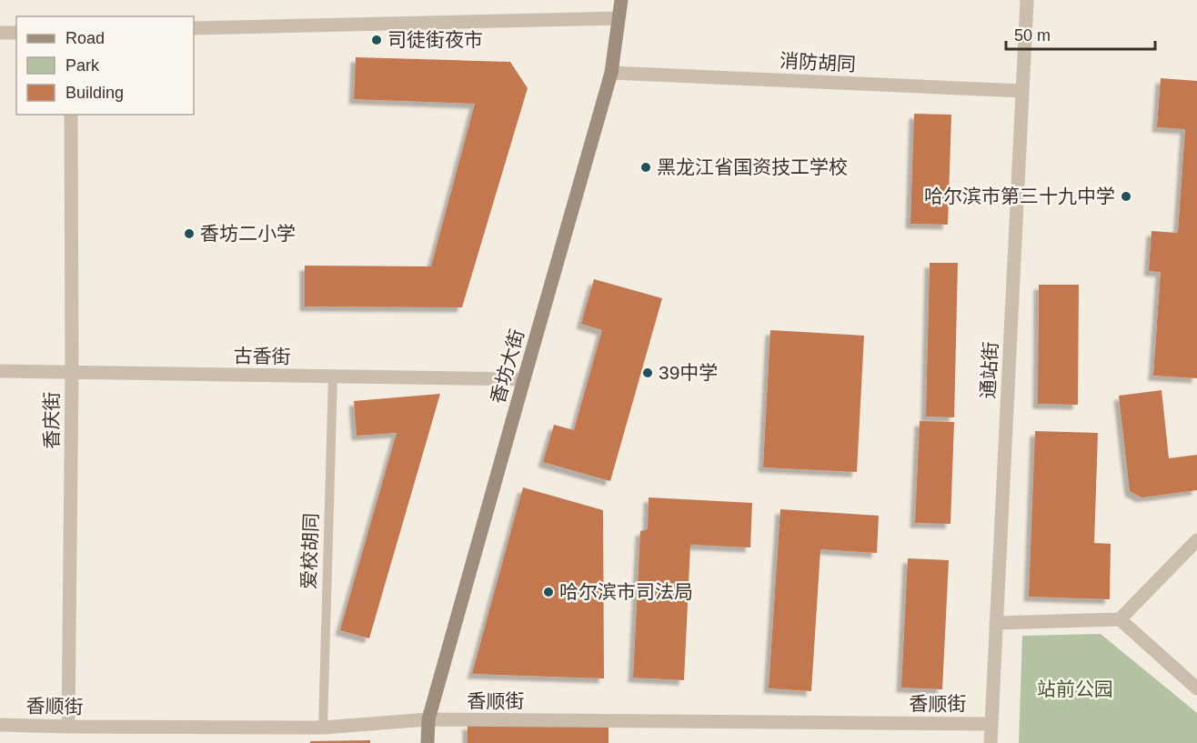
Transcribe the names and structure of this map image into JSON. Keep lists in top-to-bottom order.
{
  "streets": {
    "main road": ["香坊大街"],
    "street": [
      "消防胡同",
      "古香街",
      "通站街",
      "香庆街",
      "香顺街"
    ],
    "lane": ["爱校胡同"]
  },
  "crossings": [
    ["消防胡同", "香坊大街"],
    ["消防胡同", "通站街"],
    ["古香街", "香坊大街"],
    ["古香街", "香庆街"],
    ["古香街", "爱校胡同"],
    ["香坊大街", "香顺街"],
    ["通站街", "香顺街"],
    ["香庆街", "香顺街"],
    ["爱校胡同", "香顺街"]
  ],
  "parks": ["站前公园"],
  "places": [
    "司徒街夜市",
    "黑龙江省国资技工学校",
    "哈尔滨市第三十九中学",
    "香坊二小学",
    "39中学",
    "哈尔滨市司法局"
  ],
  "legend": ["Road", "Park", "Building"],
  "scale_bar": "50 m"
}
